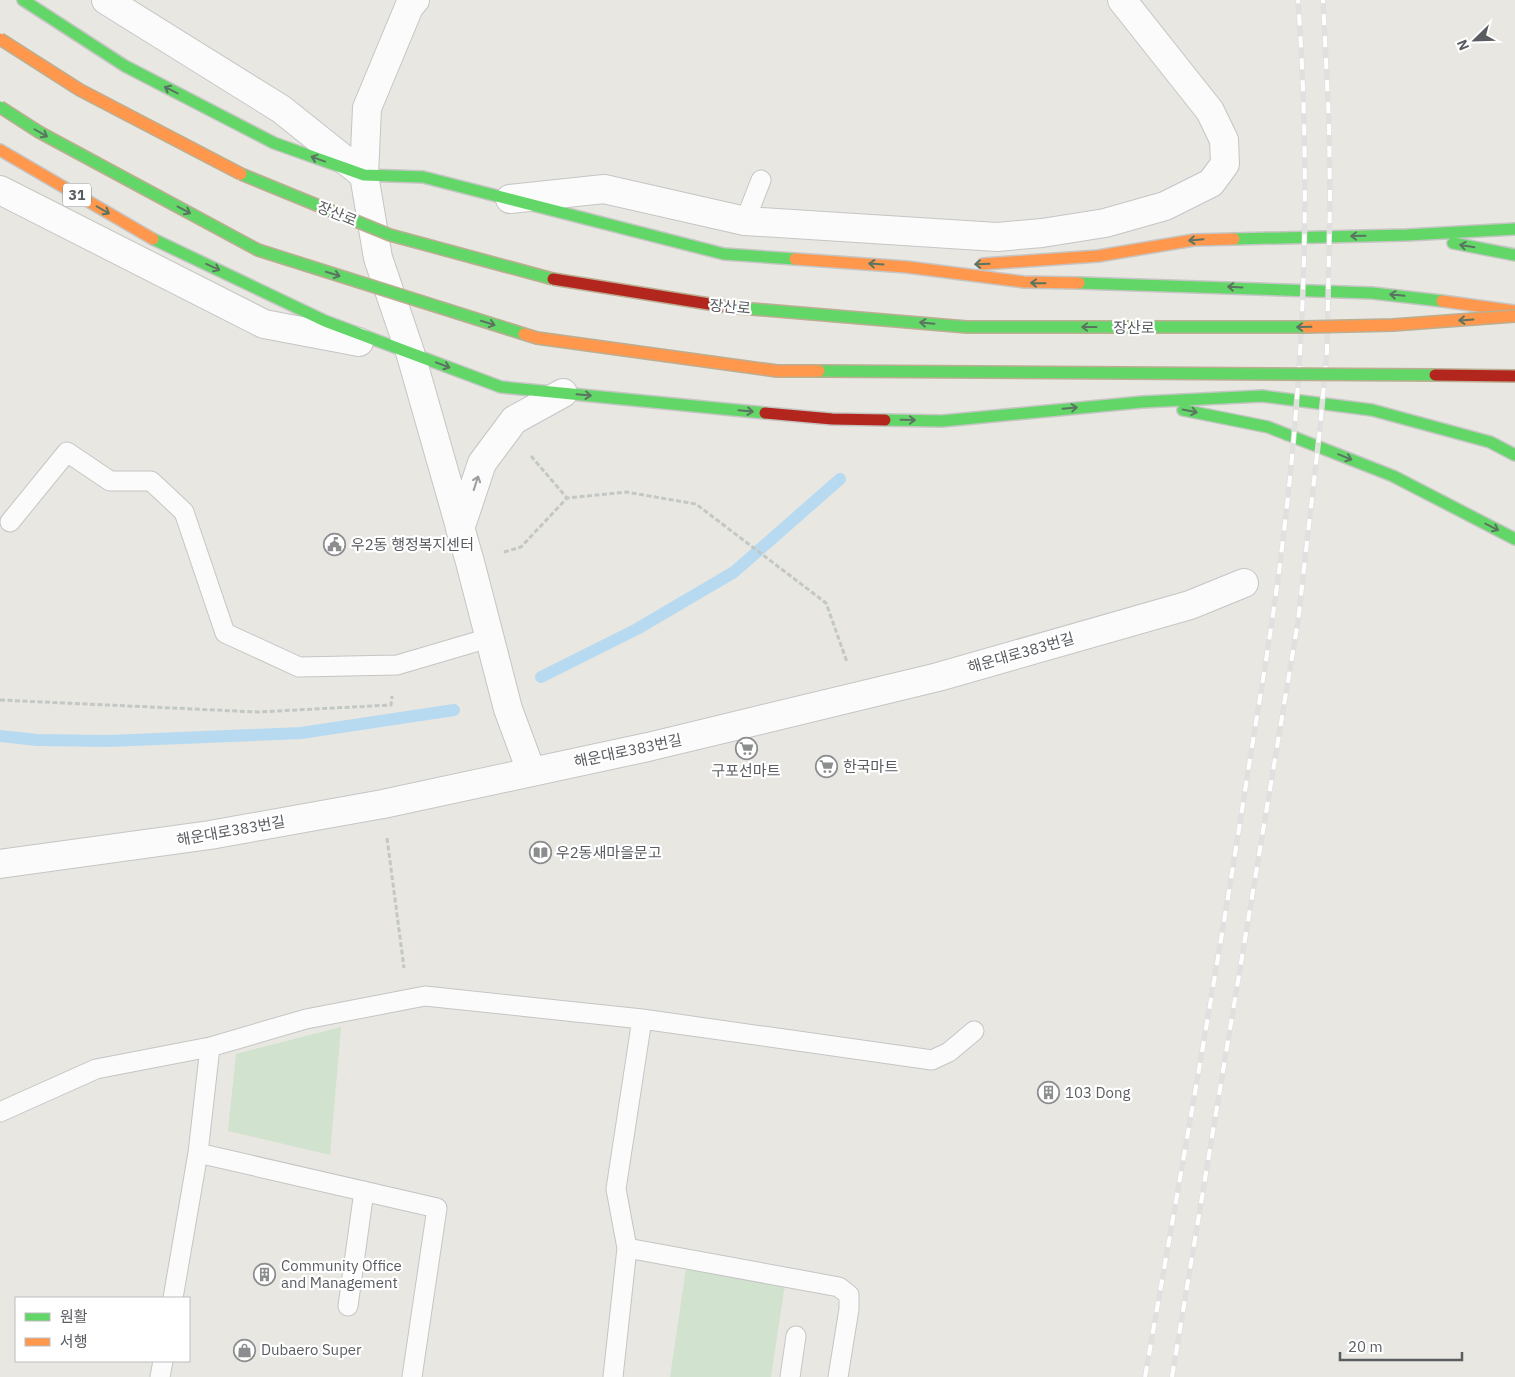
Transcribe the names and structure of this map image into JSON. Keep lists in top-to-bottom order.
{
  "streets": {
    "main road": ["31", "장산로"],
    "street": ["해운대로383번길"]
  },
  "places": {
    "public building": ["우2동 행정복지센터"],
    "supermarket": ["구포선마트", "한국마트"],
    "library": ["우2동새마을문고"],
    "building": ["103 Dong", "Community Office and Management"],
    "shop": ["Dubaero Super"]
  },
  "legend": ["원활", "서행"],
  "scale_bar": "20 m",
  "north": "bottom left"
}
